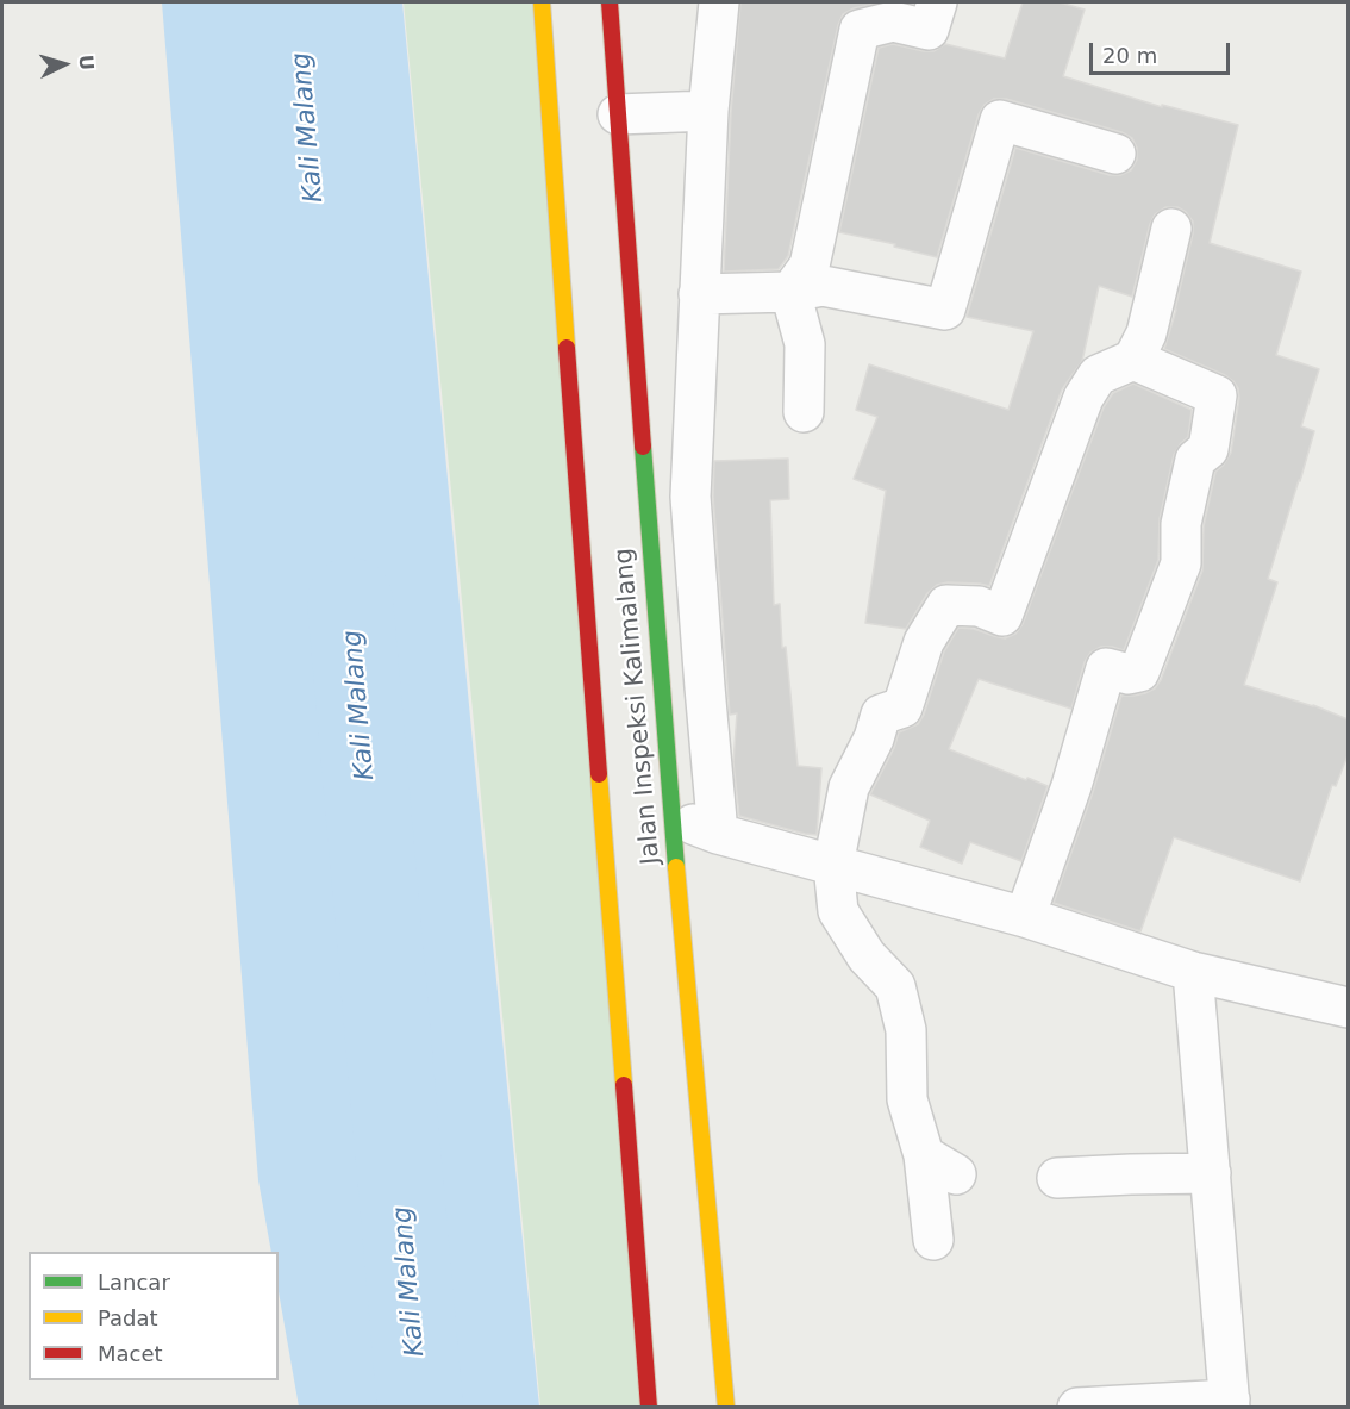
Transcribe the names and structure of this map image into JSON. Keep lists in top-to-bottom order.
{
  "streets": {
    "main road": ["Jalan Inspeksi Kalimalang"]
  },
  "water": ["Kali Malang"],
  "legend": ["Lancar", "Padat", "Macet"],
  "scale_bar": "20 m",
  "north": "right"
}
